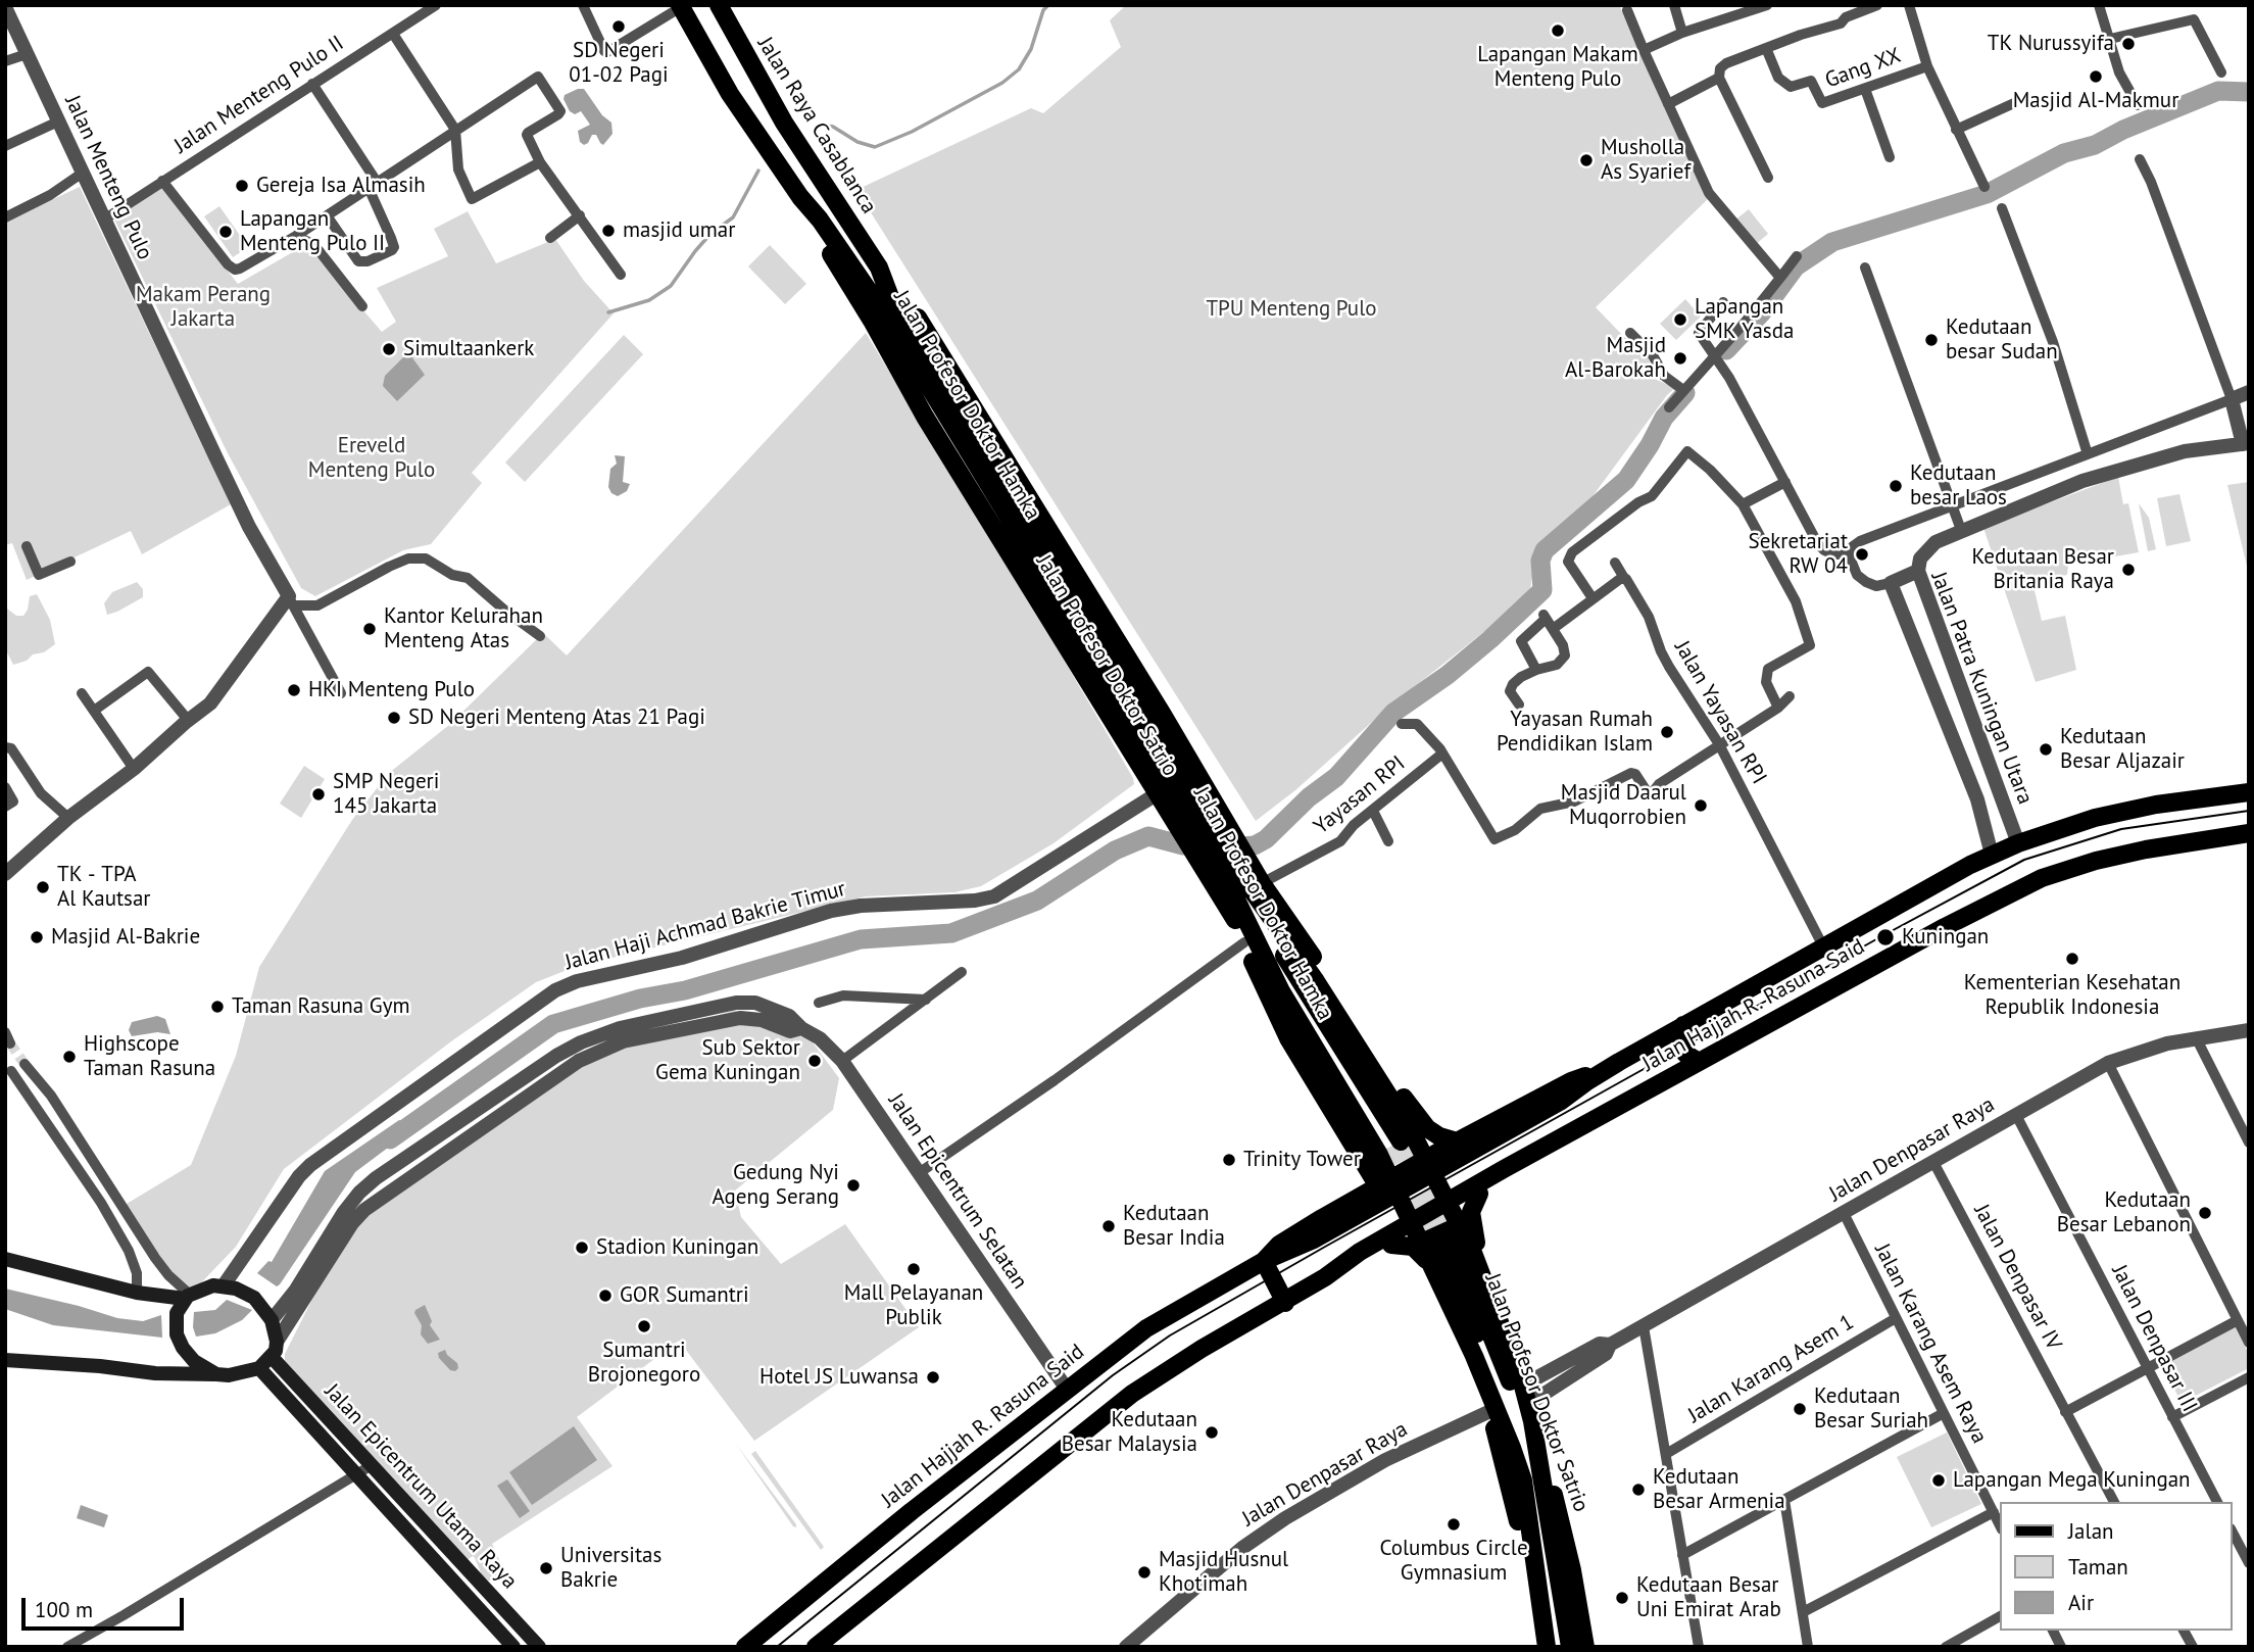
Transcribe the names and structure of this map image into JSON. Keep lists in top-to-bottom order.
{
  "streets": {
    "main road": [
      "Jalan Raya Casablanca",
      "Jalan Profesor Doktor Hamka",
      "Jalan Profesor Doktor Satrio",
      "Jalan Hajjah R. Rasuna Said",
      "Jalan Epicentrum Utama Raya"
    ],
    "street": [
      "Gang XX",
      "Jalan Menteng Pulo II",
      "Jalan Menteng Pulo",
      "Jalan Patra Kuningan Utara",
      "Jalan Yayasan RPI",
      "Yayasan RPI",
      "Jalan Haji Achmad Bakrie Timur",
      "Jalan Denpasar Raya",
      "Jalan Epicentrum Selatan",
      "Jalan Denpasar IV",
      "Jalan Denpasar III",
      "Jalan Karang Asem Raya",
      "Jalan Karang Asem 1"
    ]
  },
  "crossings": [
    ["Jalan Menteng Pulo II", "Jalan Menteng Pulo"],
    ["Jalan Raya Casablanca", "Jalan Profesor Doktor Hamka"],
    ["Jalan Raya Casablanca", "Jalan Profesor Doktor Satrio"],
    ["Jalan Profesor Doktor Hamka", "Jalan Profesor Doktor Satrio"],
    ["Jalan Profesor Doktor Satrio", "Yayasan RPI"],
    ["Jalan Profesor Doktor Satrio", "Jalan Haji Achmad Bakrie Timur"],
    ["Jalan Patra Kuningan Utara", "Jalan Hajjah R. Rasuna Said"],
    ["Jalan Yayasan RPI", "Jalan Hajjah R. Rasuna Said"],
    ["Jalan Haji Achmad Bakrie Timur", "Jalan Epicentrum Utama Raya"],
    ["Jalan Hajjah R. Rasuna Said", "Jalan Epicentrum Selatan"],
    ["Jalan Denpasar Raya", "Jalan Denpasar IV"],
    ["Jalan Denpasar Raya", "Jalan Denpasar III"],
    ["Jalan Denpasar Raya", "Jalan Karang Asem Raya"],
    ["Jalan Karang Asem Raya", "Jalan Karang Asem 1"]
  ],
  "parks": ["Makam Perang Jakarta", "TPU Menteng Pulo", "Ereveld Menteng Pulo"],
  "places": [
    "SD Negeri 01-02 Pagi",
    "Lapangan Makam Menteng Pulo",
    "TK Nurussyifa",
    "Masjid Al-Makmur",
    "Musholla As Syarief",
    "Gereja Isa Almasih",
    "masjid umar",
    "Lapangan Menteng Pulo II",
    "Lapangan SMK Yasda",
    "Kedutaan besar Sudan",
    "Simultaankerk",
    "Masjid Al-Barokah",
    "Kedutaan besar Laos",
    "Sekretariat RW 04",
    "Kedutaan Besar Britania Raya",
    "Kantor Kelurahan Menteng Atas",
    "HKI Menteng Pulo",
    "SD Negeri Menteng Atas 21 Pagi",
    "Yayasan Rumah Pendidikan Islam",
    "Kedutaan Besar Aljazair",
    "SMP Negeri 145 Jakarta",
    "Masjid Daarul Muqorrobien",
    "TK - TPA Al Kautsar",
    "Masjid Al-Bakrie",
    "Kuningan",
    "Kementerian Kesehatan Republik Indonesia",
    "Taman Rasuna Gym",
    "Highscope Taman Rasuna",
    "Sub Sektor Gema Kuningan",
    "Trinity Tower",
    "Gedung Nyi Ageng Serang",
    "Kedutaan Besar Lebanon",
    "Kedutaan Besar India",
    "Stadion Kuningan",
    "Mall Pelayanan Publik",
    "GOR Sumantri",
    "Sumantri Brojonegoro",
    "Hotel JS Luwansa",
    "Kedutaan Besar Suriah",
    "Kedutaan Besar Malaysia",
    "Lapangan Mega Kuningan",
    "Kedutaan Besar Armenia",
    "Columbus Circle Gymnasium",
    "Universitas Bakrie",
    "Masjid Husnul Khotimah",
    "Kedutaan Besar Uni Emirat Arab"
  ],
  "legend": ["Jalan", "Taman", "Air"],
  "scale_bar": "100 m"
}
